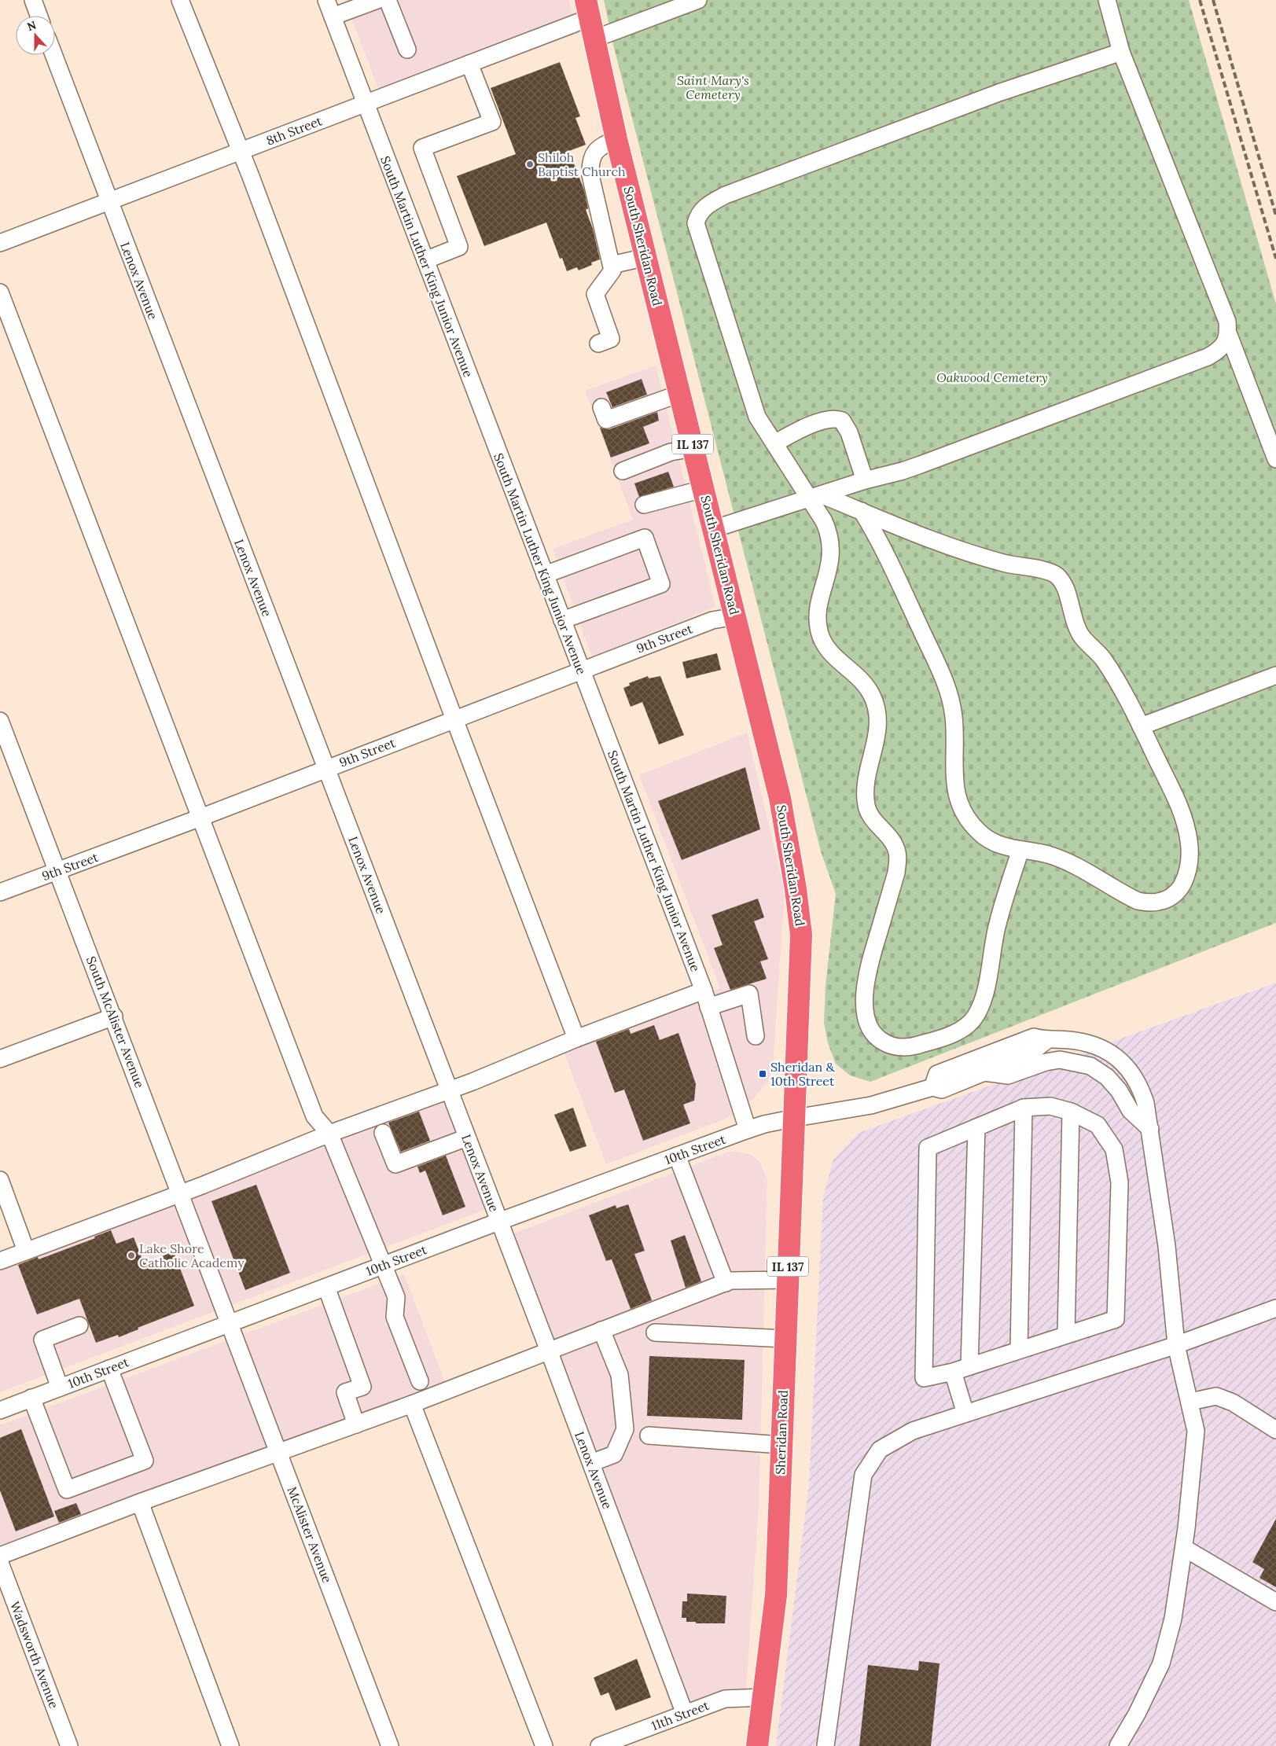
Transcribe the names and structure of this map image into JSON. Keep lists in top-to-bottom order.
{
  "streets": {
    "highway": ["South Sheridan Road", "IL 137", "Sheridan Road"],
    "street": [
      "8th Street",
      "South Martin Luther King Junior Avenue",
      "Lenox Avenue",
      "9th Street",
      "South McAlister Avenue",
      "10th Street",
      "McAlister Avenue",
      "Wadsworth Avenue",
      "11th Street"
    ]
  },
  "crossings": [
    ["8th Street", "South Sheridan Road"],
    ["8th Street", "South Martin Luther King Junior Avenue"],
    ["8th Street", "Lenox Avenue"],
    ["South Sheridan Road", "9th Street"],
    ["South Sheridan Road", "10th Street"],
    ["South Sheridan Road", "Sheridan Road"],
    ["South Martin Luther King Junior Avenue", "9th Street"],
    ["South Martin Luther King Junior Avenue", "10th Street"],
    ["Lenox Avenue", "9th Street"],
    ["Lenox Avenue", "10th Street"],
    ["Lenox Avenue", "11th Street"],
    ["9th Street", "South McAlister Avenue"],
    ["South McAlister Avenue", "10th Street"],
    ["South McAlister Avenue", "McAlister Avenue"],
    ["10th Street", "Sheridan Road"],
    ["10th Street", "McAlister Avenue"],
    ["Sheridan Road", "11th Street"]
  ],
  "parks": ["Saint Mary's Cemetery", "Oakwood Cemetery"],
  "places": {
    "other": ["Shiloh Baptist Church", "Lake Shore Catholic Academy"],
    "transit": ["Sheridan & 10th Street"]
  },
  "north": "top"
}
